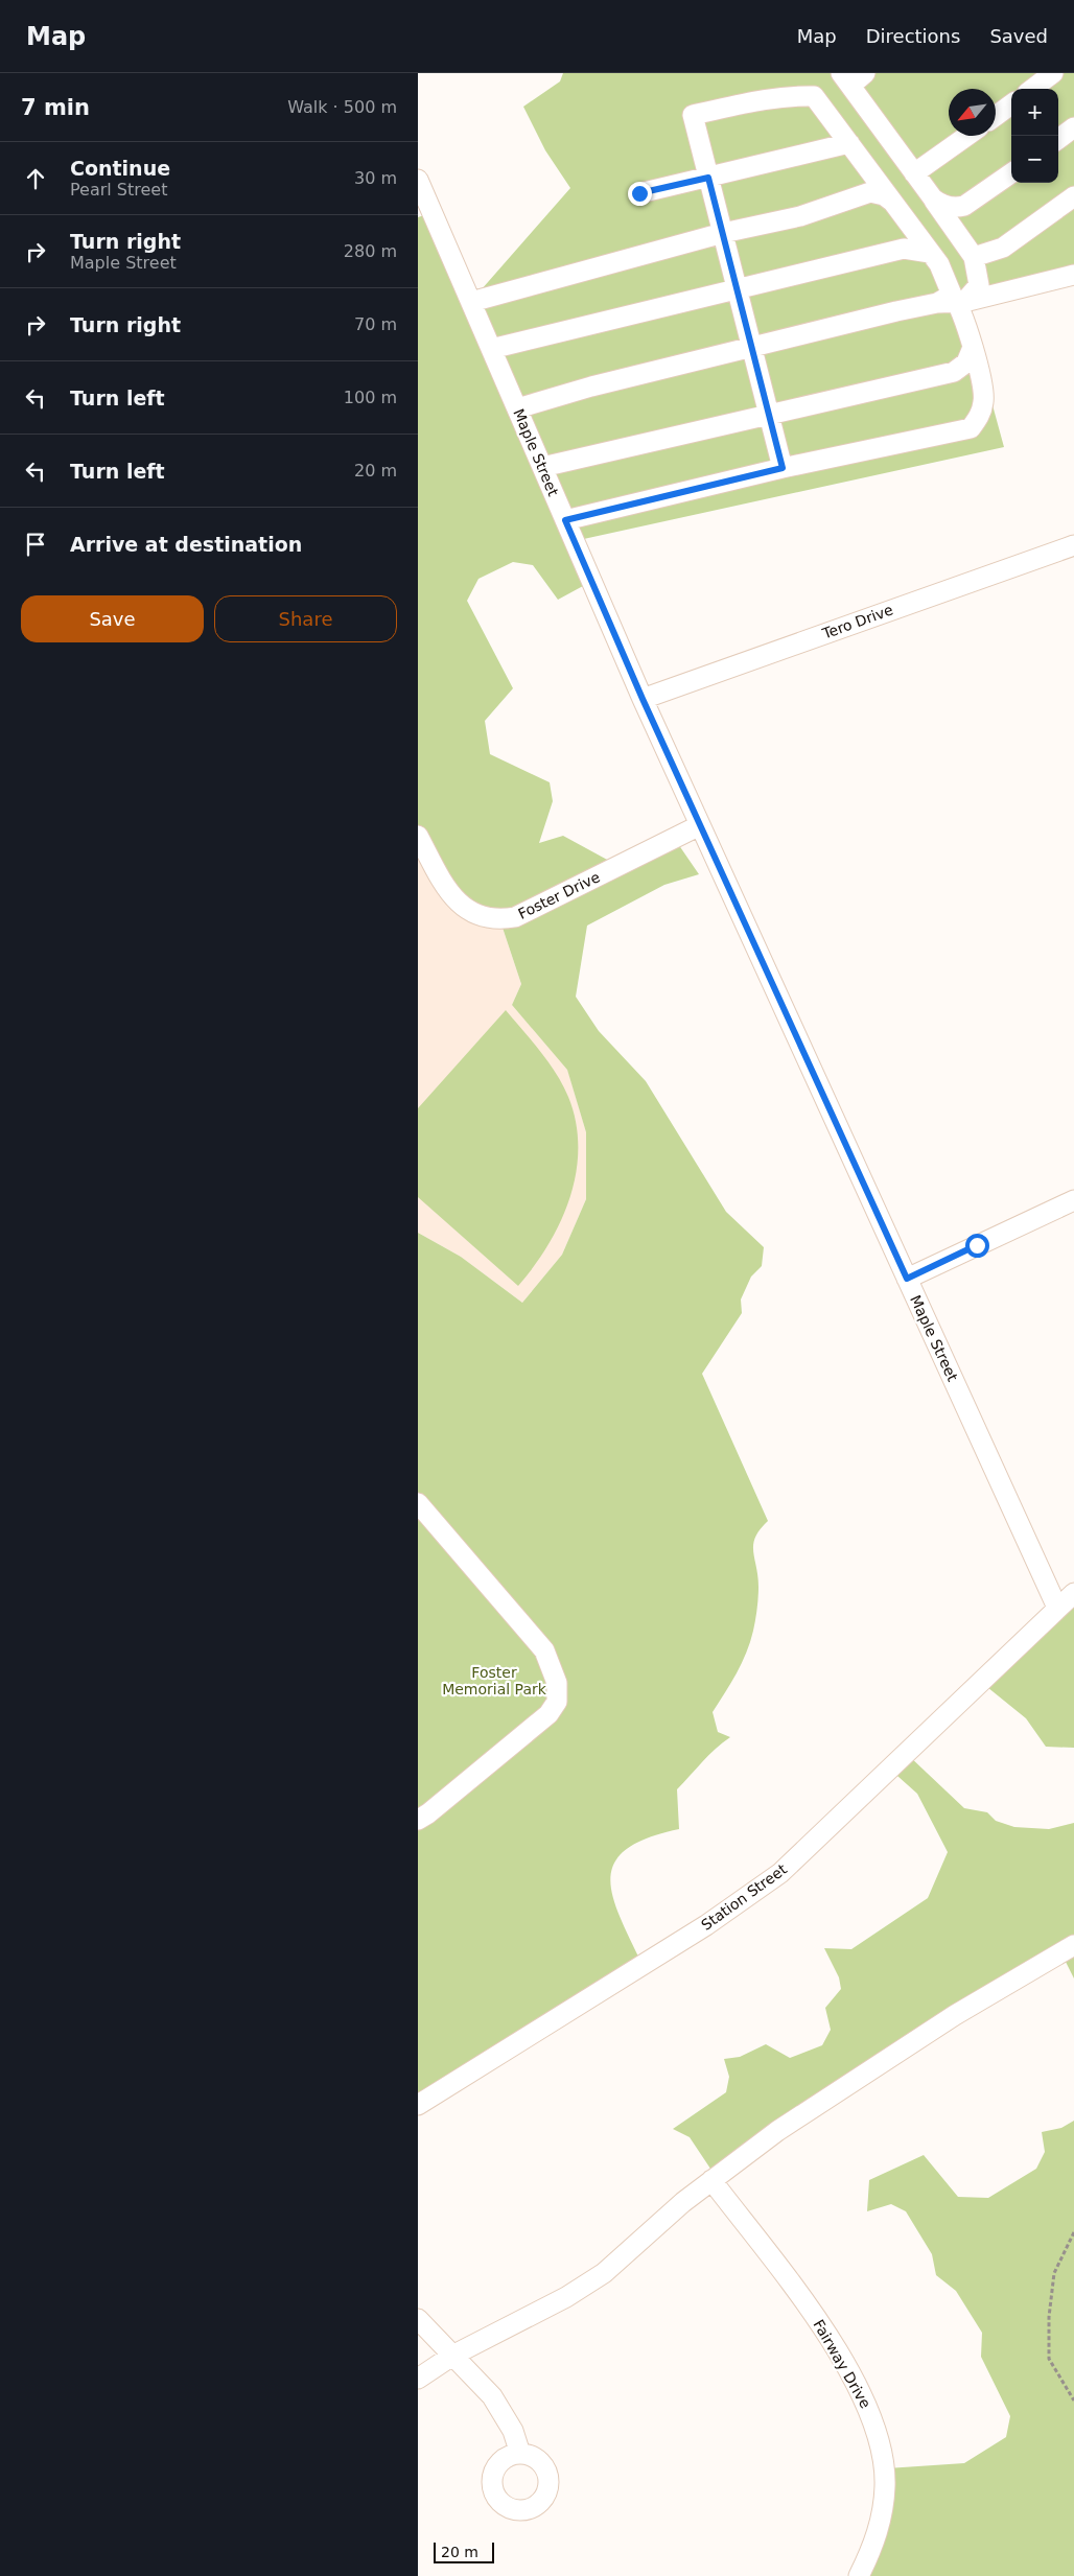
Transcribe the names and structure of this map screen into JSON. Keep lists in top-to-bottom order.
{
  "streets": {
    "street": [
      "Maple Street",
      "Tero Drive",
      "Foster Drive",
      "Station Street",
      "Fairway Drive"
    ]
  },
  "crossings": [
    ["Maple Street", "Tero Drive"],
    ["Maple Street", "Foster Drive"],
    ["Maple Street", "Station Street"]
  ],
  "parks": ["Foster Memorial Park"],
  "scale_bar": "20 m",
  "north": "bottom left",
  "page": {
    "header": "Map",
    "nav": ["Map", "Directions", "Saved"],
    "heading": ["7 min", "Walk · 500 m"],
    "map_buttons": ["+", "−"],
    "list": [
      ["Continue", "Pearl Street", "30 m"],
      ["Turn right", "Maple Street", "280 m"],
      ["Turn right", "70 m"],
      ["Turn left", "100 m"],
      ["Turn left", "20 m"],
      "Arrive at destination"
    ],
    "buttons": ["Save", "Share"],
    "scale": "20 m"
  }
}
